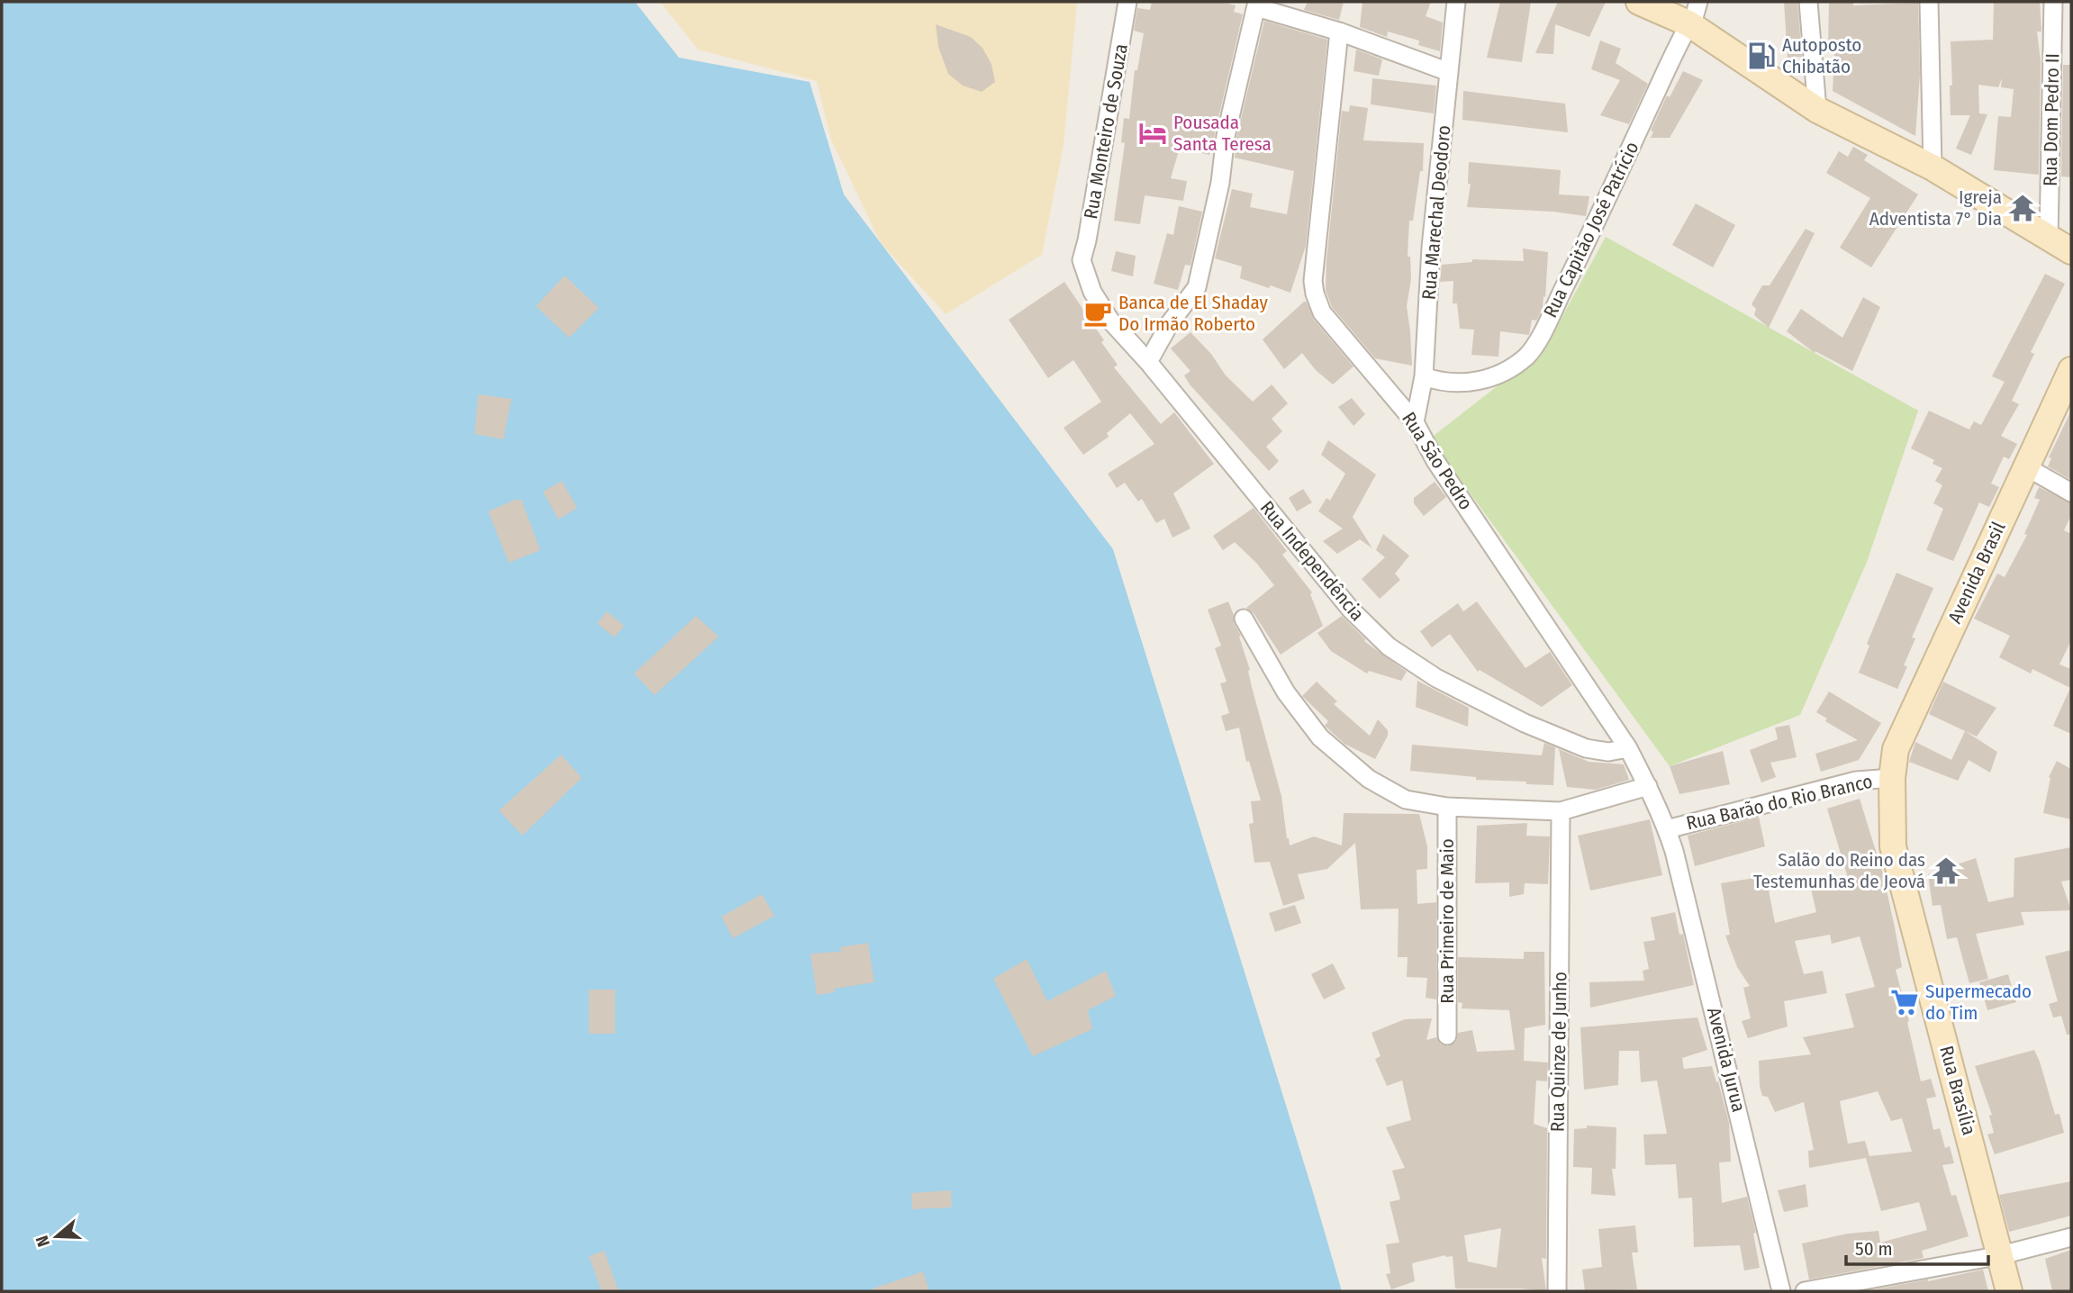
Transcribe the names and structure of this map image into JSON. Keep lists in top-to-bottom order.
{
  "streets": {
    "street": [
      "Rua Dom Pedro II",
      "Rua Monteiro de Souza",
      "Rua Marechal Deodoro",
      "Rua Capitão José Patrício",
      "Rua São Pedro",
      "Rua Independência",
      "Avenida Brasil",
      "Rua Barão do Rio Branco",
      "Rua Primeiro de Maio",
      "Rua Quinze de Junho",
      "Avenida Jurua",
      "Rua Brasília"
    ]
  },
  "crossings": [
    ["Rua Monteiro de Souza", "Rua Independência"],
    ["Rua Marechal Deodoro", "Rua Capitão José Patrício"],
    ["Rua Marechal Deodoro", "Rua São Pedro"],
    ["Rua São Pedro", "Rua Independência"],
    ["Rua São Pedro", "Rua Barão do Rio Branco"],
    ["Rua São Pedro", "Avenida Jurua"],
    ["Avenida Brasil", "Rua Barão do Rio Branco"],
    ["Avenida Brasil", "Rua Brasília"],
    ["Rua Barão do Rio Branco", "Avenida Jurua"],
    ["Rua Barão do Rio Branco", "Rua Brasília"]
  ],
  "places": {
    "fuel station": ["Autoposto Chibatão"],
    "hotel": ["Pousada Santa Teresa"],
    "temple": ["Igreja Adventista 7° Dia", "Salão do Reino das Testemunhas de Jeová"],
    "cafe": ["Banca de El Shaday Do Irmão Roberto"],
    "supermarket": ["Supermecado do Tim"]
  },
  "scale_bar": "50 m",
  "north": "left"
}
